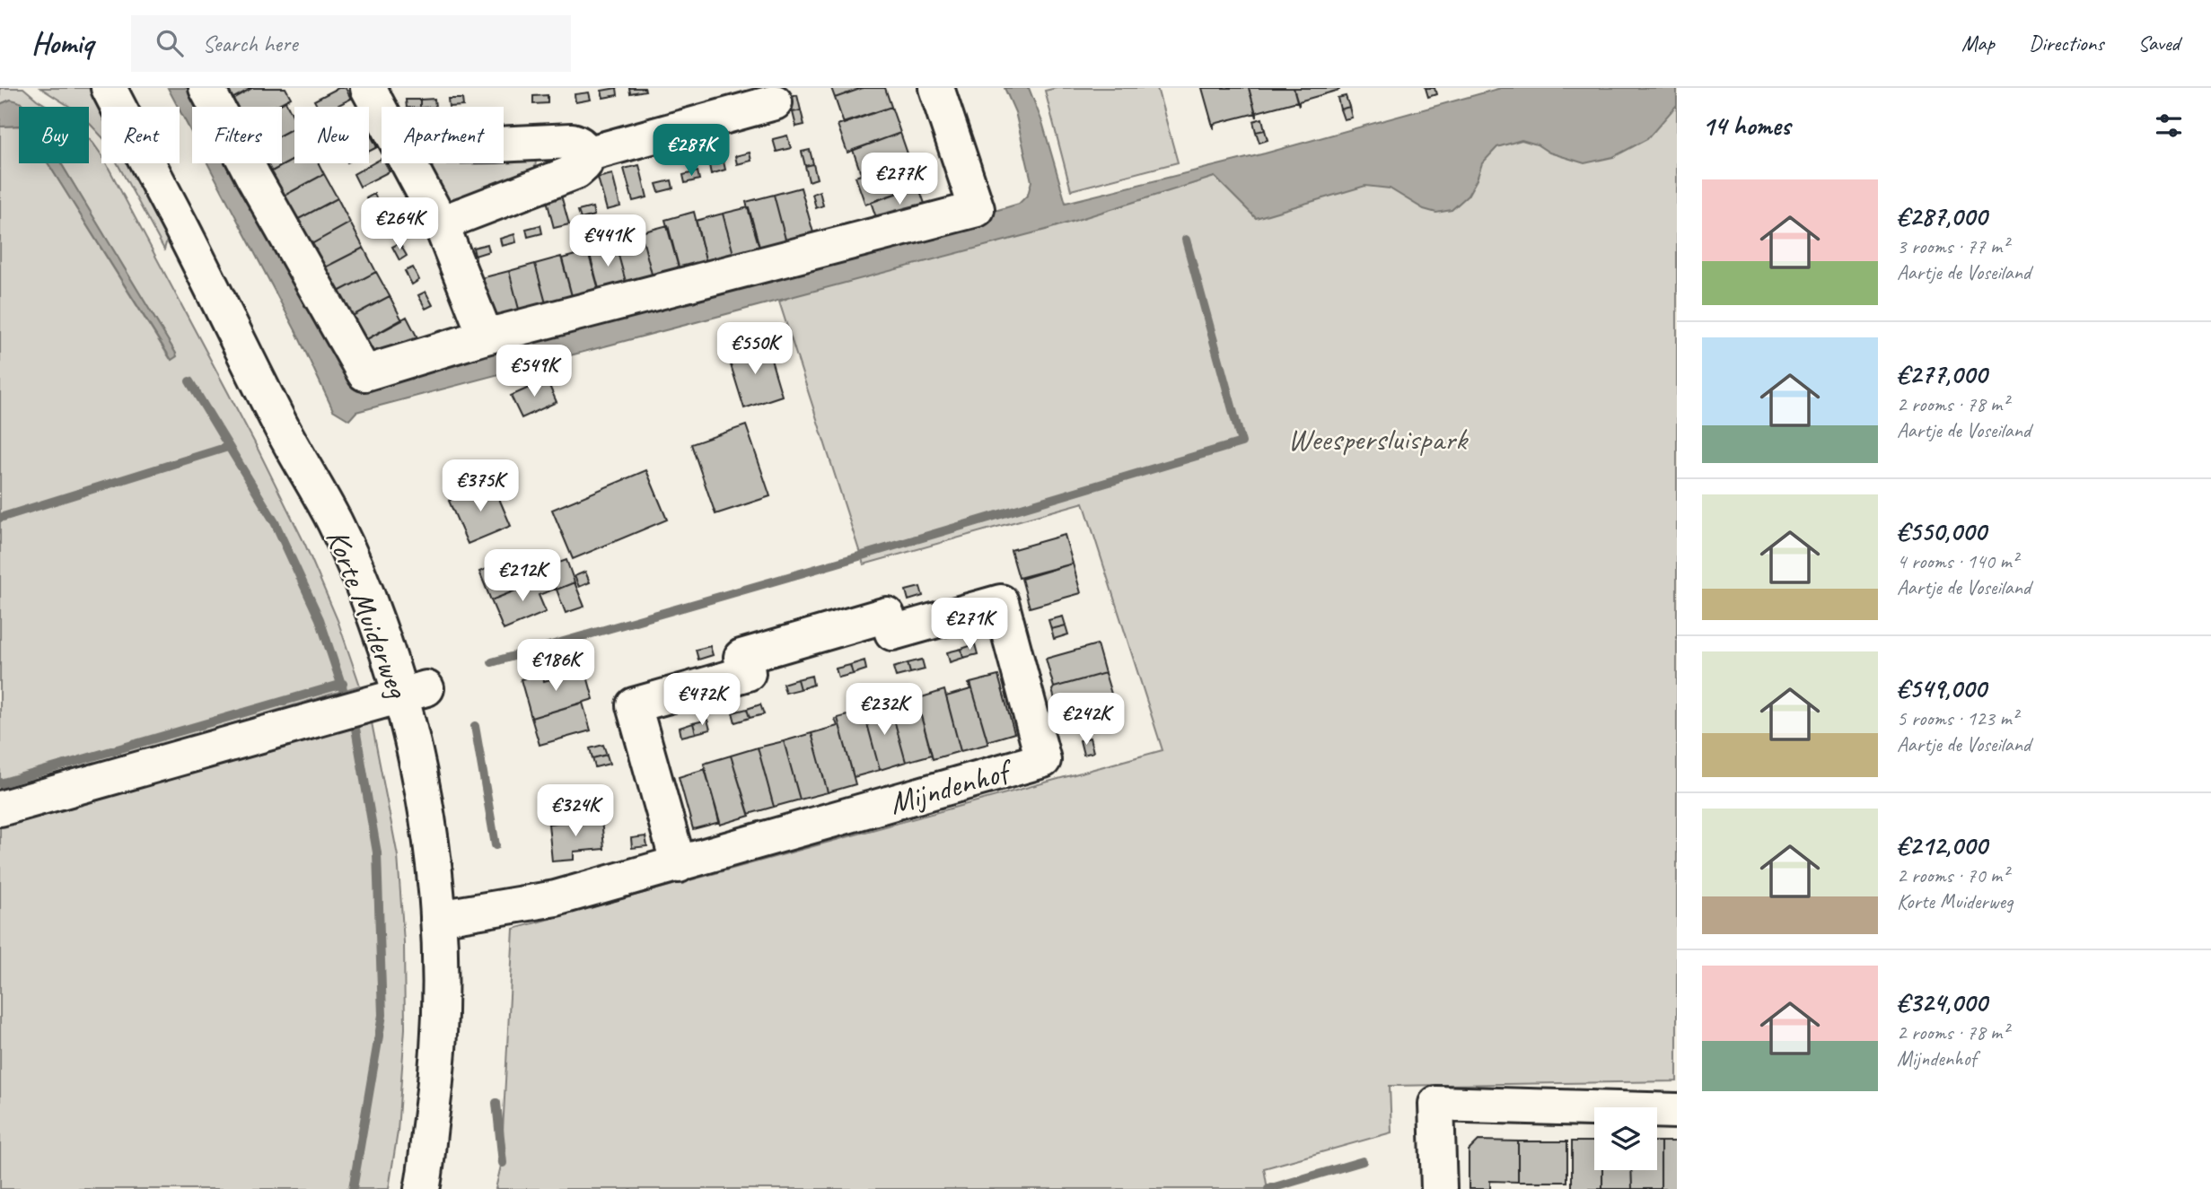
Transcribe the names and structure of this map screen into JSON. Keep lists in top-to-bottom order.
{
  "streets": {
    "street": ["Korte Muiderweg", "Mijndenhof"]
  },
  "crossings": [
    ["Korte Muiderweg", "Mijndenhof"]
  ],
  "parks": ["Weespersluispark"],
  "page": {
    "header": "Homiq",
    "search": "Search here",
    "nav": ["Map", "Directions", "Saved"],
    "heading": "14 homes",
    "chip": [
      "Buy",
      "Rent",
      "Filters",
      "New",
      "Apartment"
    ],
    "price": [
      "€287K",
      "€277K",
      "€264K",
      "€441K",
      "€550K",
      "€549K",
      "€375K",
      "€212K",
      "€271K",
      "€186K",
      "€472K",
      "€232K",
      "€242K",
      "€324K"
    ],
    "list": [
      {
        "name": "€287,000",
        "note": "3 rooms · 77 m² · Aartje de Voseiland"
      },
      {
        "name": "€277,000",
        "note": "2 rooms · 78 m² · Aartje de Voseiland"
      },
      {
        "name": "€550,000",
        "note": "4 rooms · 140 m² · Aartje de Voseiland"
      },
      {
        "name": "€549,000",
        "note": "5 rooms · 123 m² · Aartje de Voseiland"
      },
      {
        "name": "€212,000",
        "note": "2 rooms · 70 m² · Korte Muiderweg"
      },
      {
        "name": "€324,000",
        "note": "2 rooms · 78 m² · Mijndenhof"
      }
    ]
  }
}
